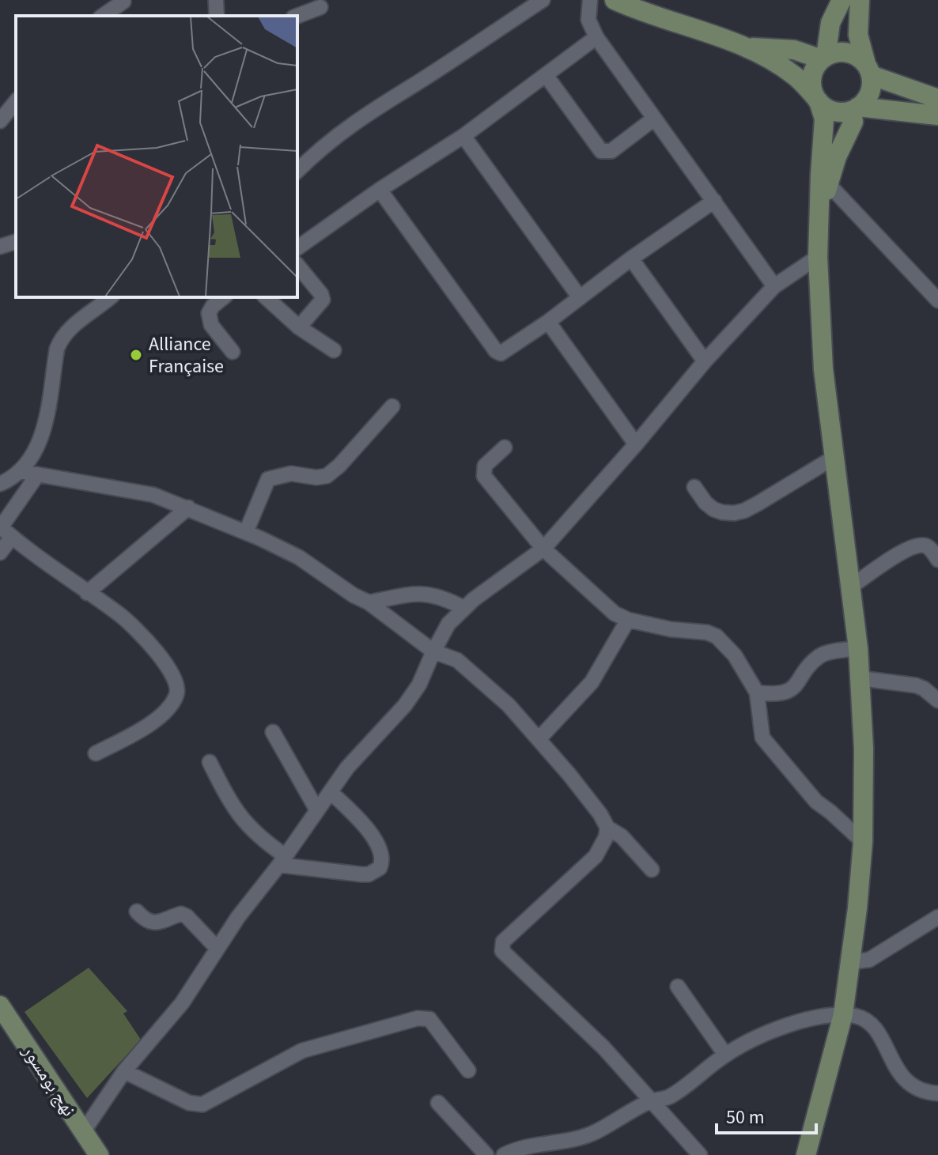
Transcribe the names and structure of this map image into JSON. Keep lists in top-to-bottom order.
{
  "streets": {
    "main road": ["نهج بومسور"]
  },
  "places": ["Alliance Française"],
  "scale_bar": "50 m"
}
